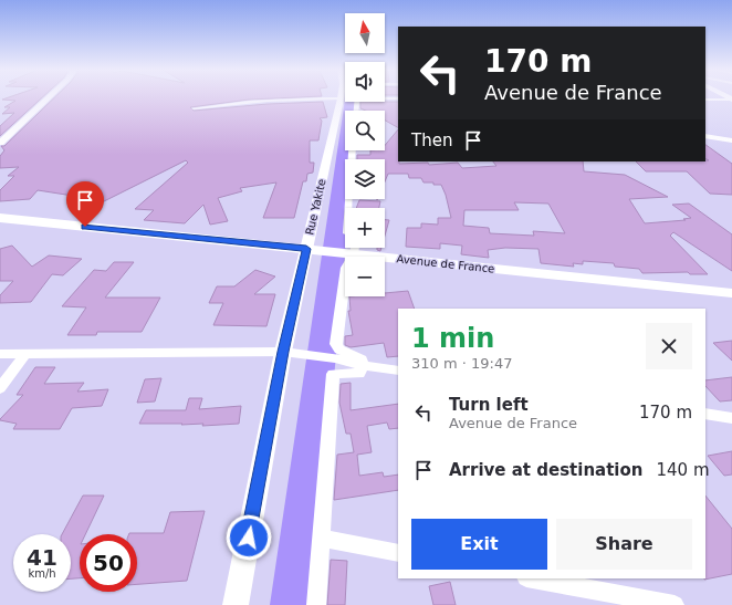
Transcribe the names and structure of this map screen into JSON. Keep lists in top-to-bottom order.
{
  "streets": {
    "main road": ["Rue Yakite", "Avenue de France"]
  },
  "crossings": [
    ["Rue Yakite", "Avenue de France"]
  ],
  "north": "top",
  "page": {
    "map_buttons": ["+", "−"],
    "turn": ["170 m", "Avenue de France"],
    "then": "Then",
    "heading": ["1 min", "310 m · 19:47"],
    "list": [
      {
        "name": "Turn left",
        "note": "Avenue de France",
        "value": "170 m"
      },
      {
        "name": "Arrive at destination",
        "value": "140 m"
      }
    ],
    "buttons": ["Exit", "Share"],
    "speed": "41 km/h",
    "limit": "50"
  }
}
